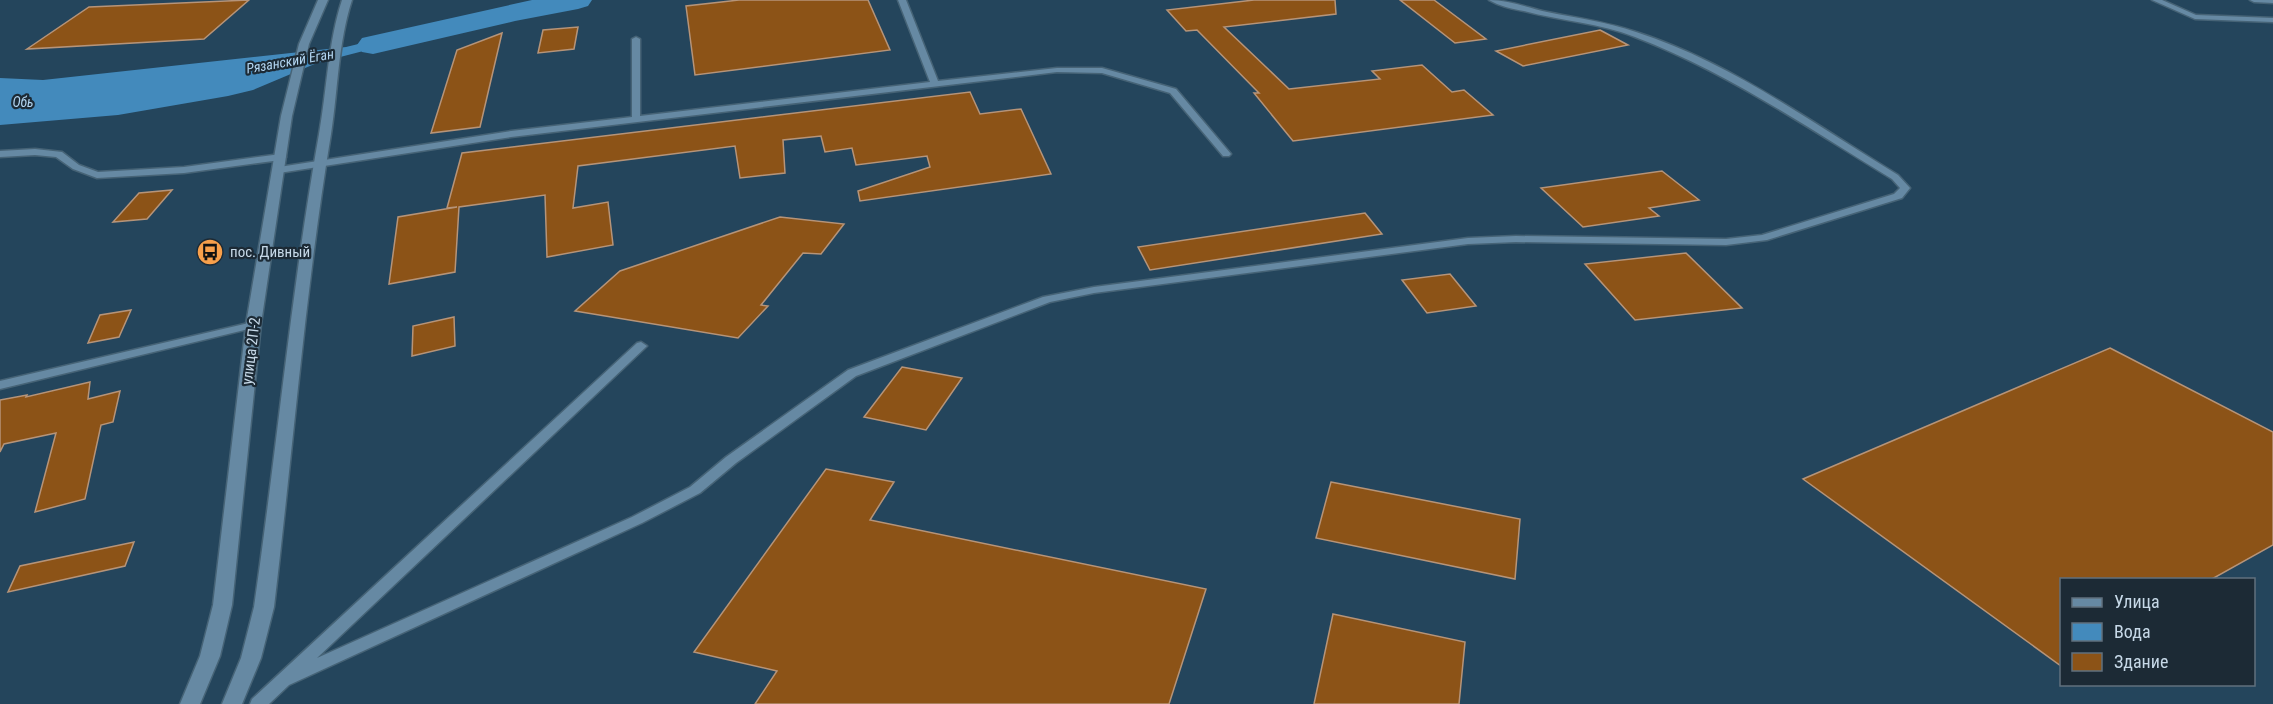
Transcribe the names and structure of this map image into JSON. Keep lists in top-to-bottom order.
{
  "streets": {
    "main road": ["улица 2П-2"]
  },
  "water": ["Рязанский Ёган", "Обь"],
  "places": {
    "bus stop": ["пос. Дивный"]
  },
  "legend": ["Улица", "Вода", "Здание"]
}
